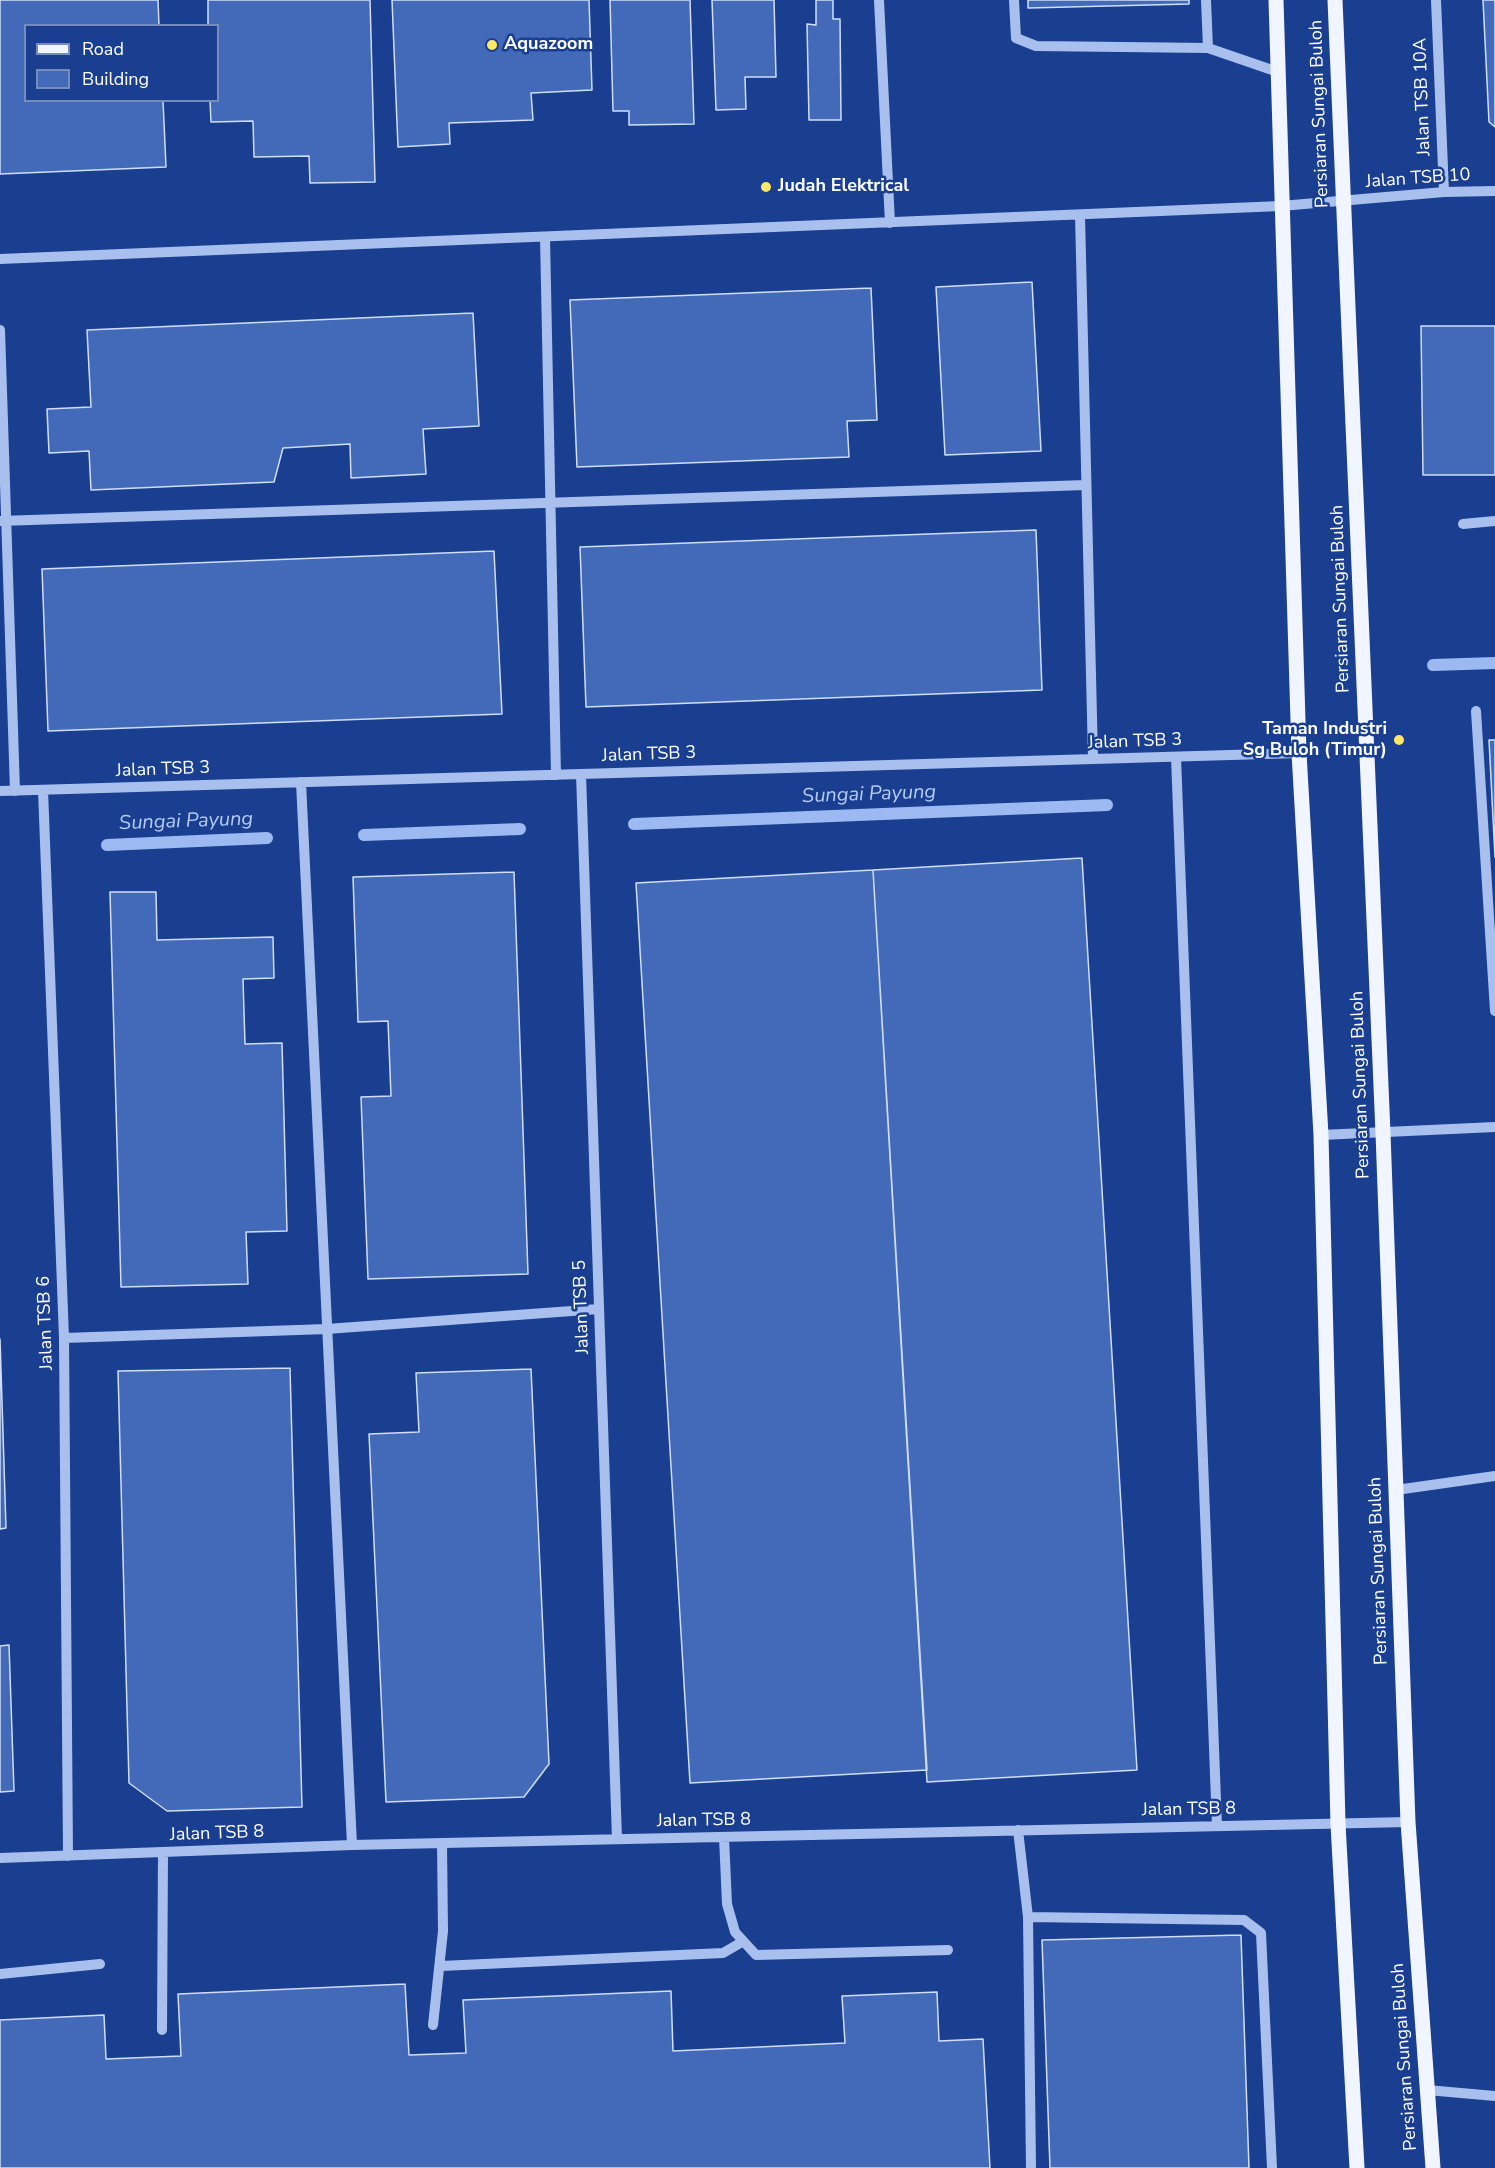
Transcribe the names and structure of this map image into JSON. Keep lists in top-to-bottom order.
{
  "streets": {
    "main road": ["Persiaran Sungai Buloh"],
    "street": [
      "Jalan TSB 10A",
      "Jalan TSB 10",
      "Jalan TSB 3",
      "Jalan TSB 5",
      "Jalan TSB 6",
      "Jalan TSB 8"
    ]
  },
  "crossings": [
    ["Jalan TSB 10A", "Jalan TSB 10"],
    ["Persiaran Sungai Buloh", "Jalan TSB 10"],
    ["Persiaran Sungai Buloh", "Jalan TSB 8"],
    ["Jalan TSB 3", "Jalan TSB 5"],
    ["Jalan TSB 3", "Jalan TSB 6"],
    ["Jalan TSB 5", "Jalan TSB 8"],
    ["Jalan TSB 6", "Jalan TSB 8"]
  ],
  "water": ["Sungai Payung"],
  "places": ["Aquazoom", "Judah Elektrical", "Taman Industri Sg Buloh (Timur)"],
  "legend": ["Road", "Building"]
}
